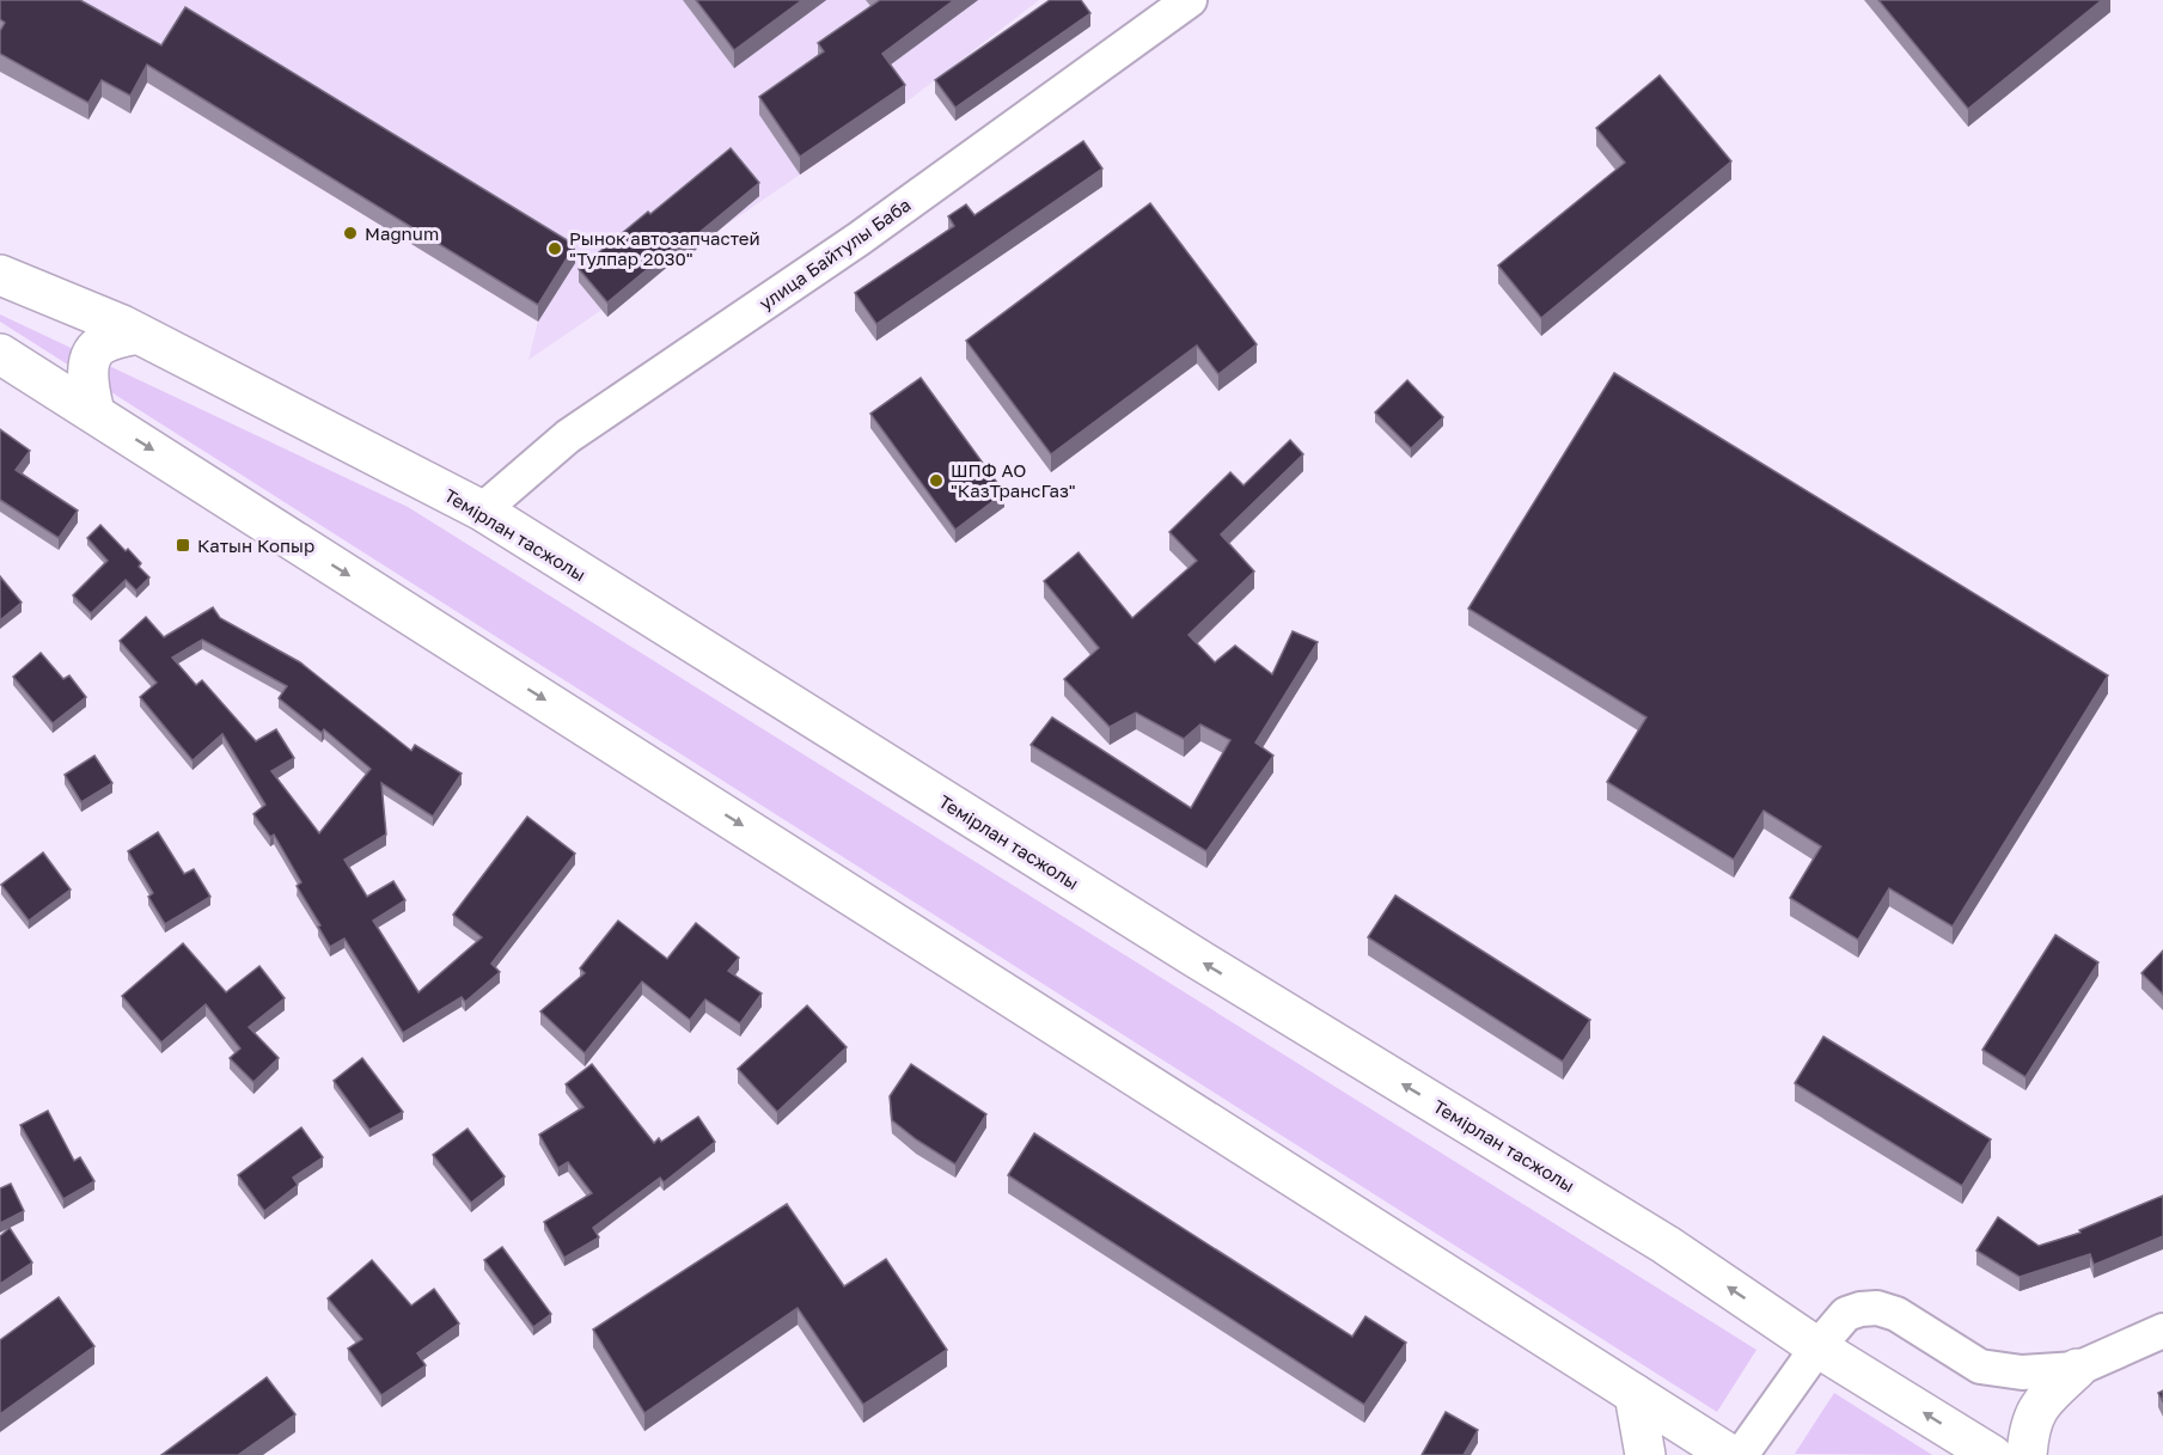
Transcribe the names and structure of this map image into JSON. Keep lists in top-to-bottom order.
{
  "streets": {
    "main road": ["Темірлан тасжолы"],
    "street": ["улица Байтулы Баба"]
  },
  "crossings": [
    ["улица Байтулы Баба", "Темірлан тасжолы"]
  ],
  "places": {
    "other": ["Magnum", "Рынок автозапчастей \"Тулпар 2030\"", "ШПФ АО \"КазТрансГаз\""],
    "transit": ["Катын Копыр"]
  }
}
